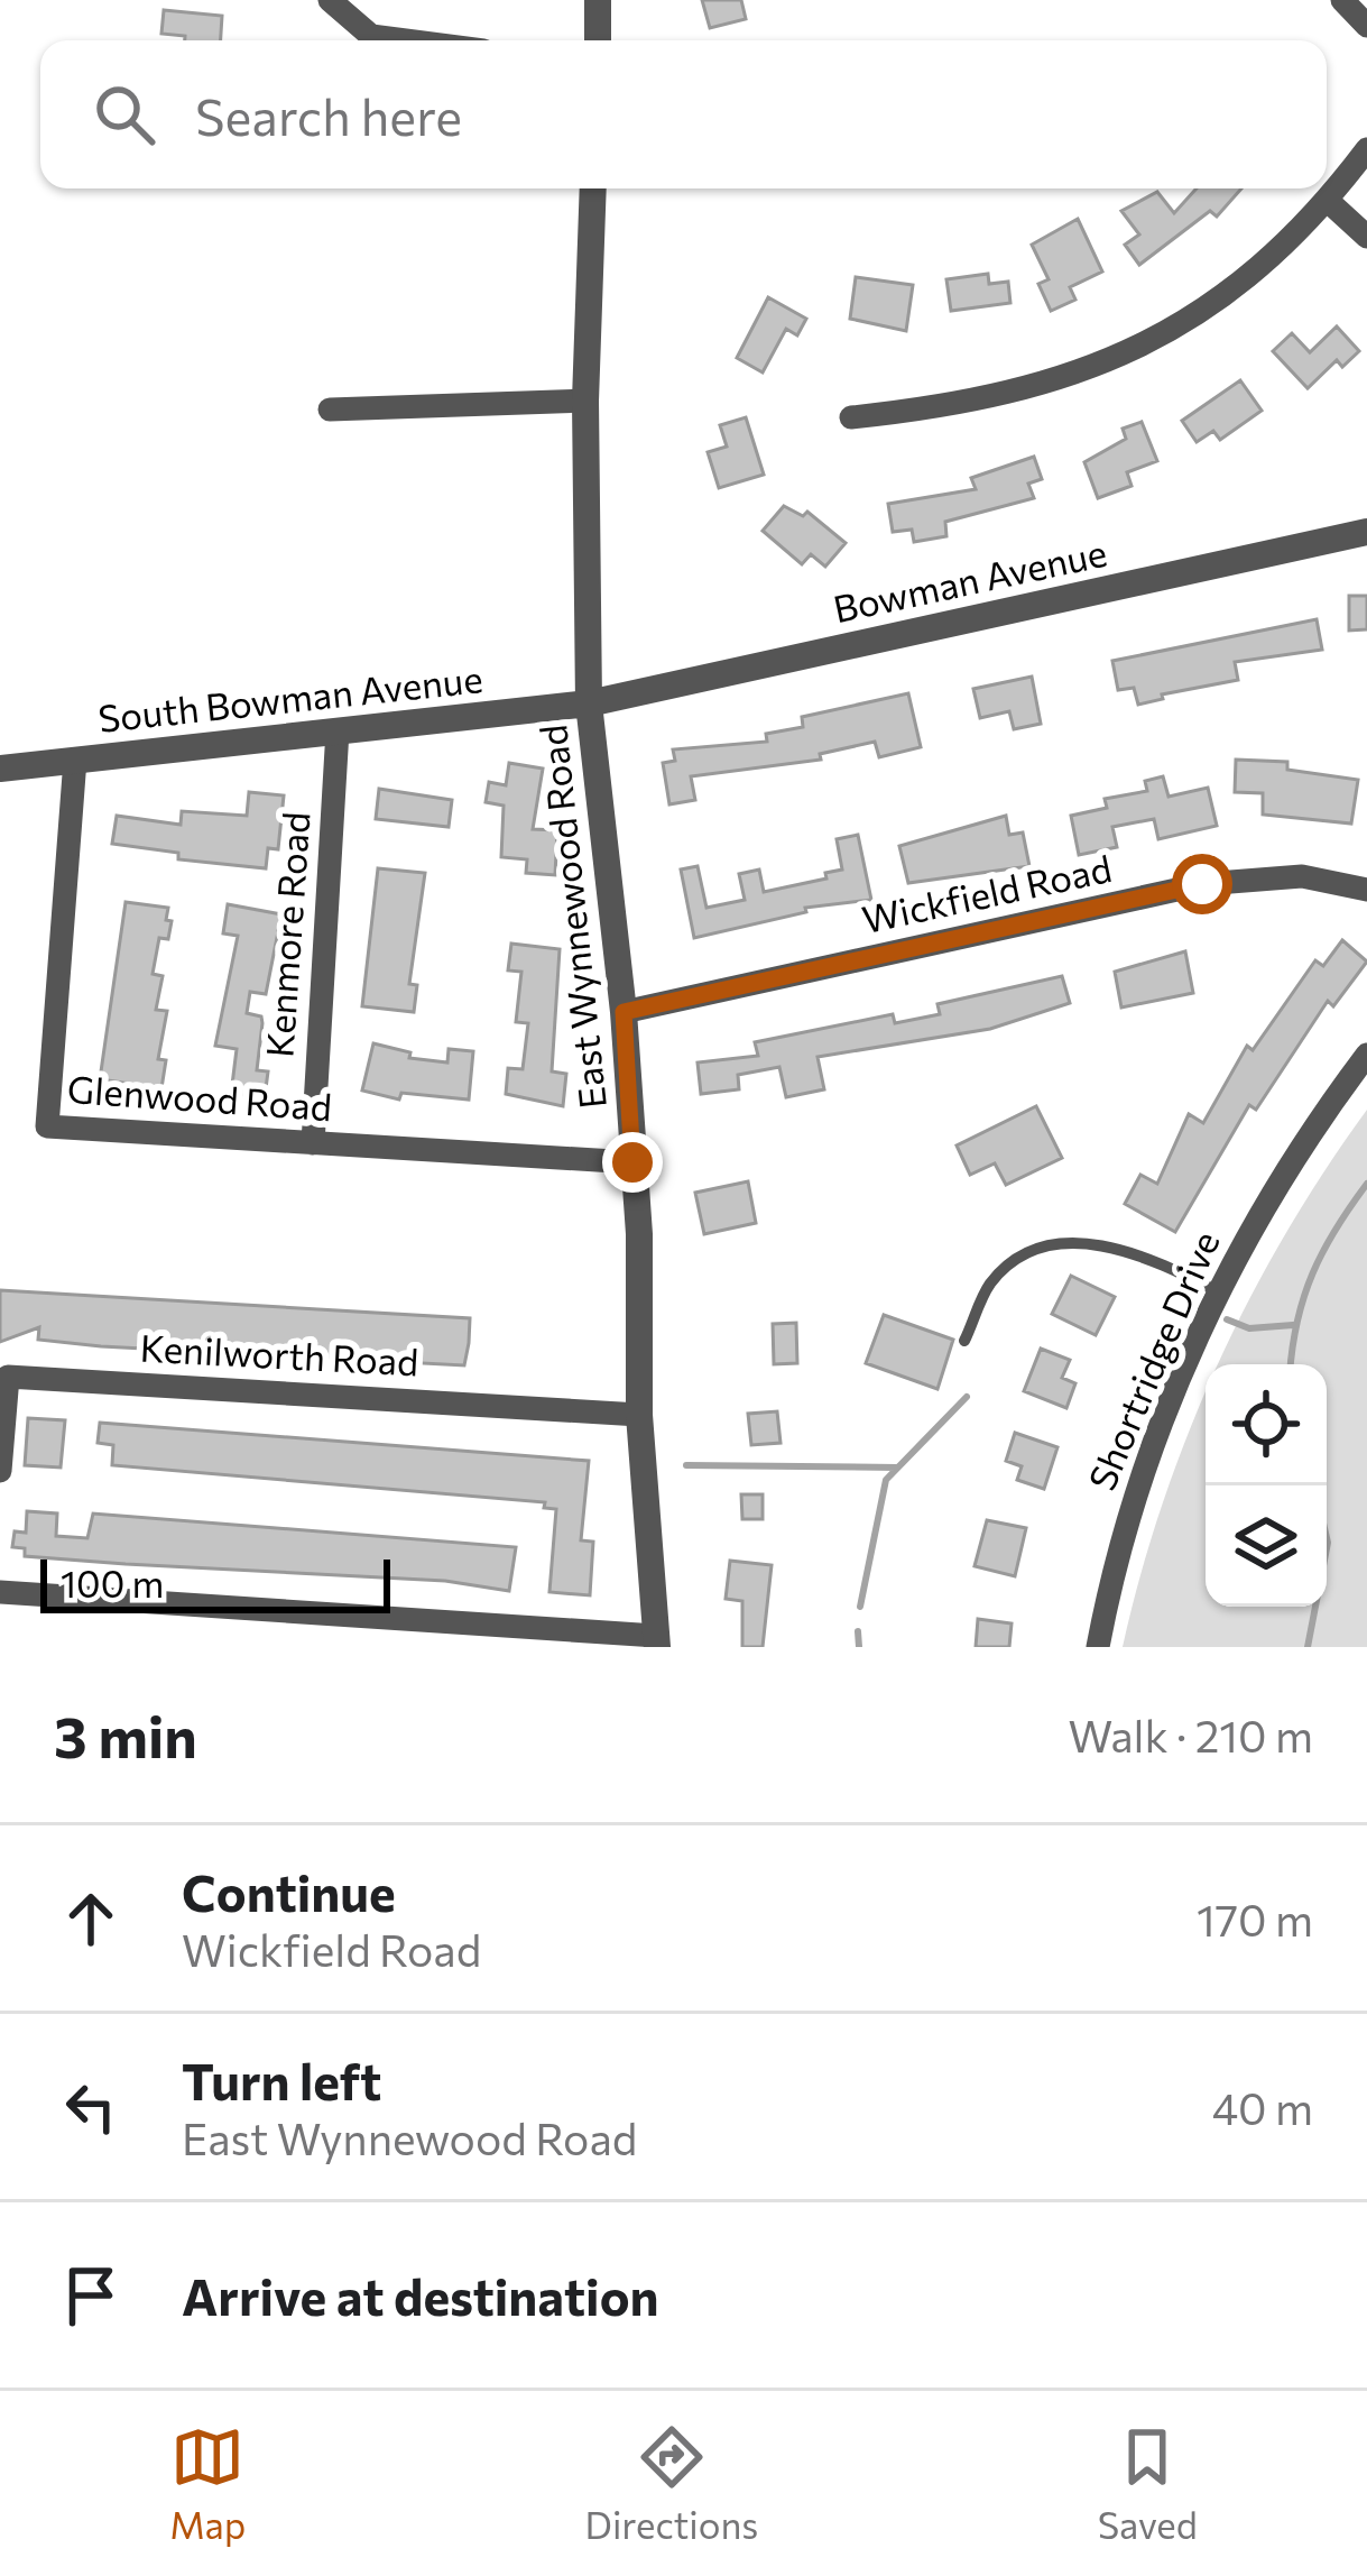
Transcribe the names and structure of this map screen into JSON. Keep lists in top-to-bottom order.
{
  "streets": {
    "street": [
      "Bowman Avenue",
      "South Bowman Avenue",
      "Wickfield Road",
      "East Wynnewood Road",
      "Kenmore Road",
      "Glenwood Road",
      "Kenilworth Road",
      "Shortridge Drive"
    ]
  },
  "crossings": [
    ["Bowman Avenue", "South Bowman Avenue"],
    ["Bowman Avenue", "East Wynnewood Road"],
    ["South Bowman Avenue", "East Wynnewood Road"],
    ["South Bowman Avenue", "Kenmore Road"],
    ["South Bowman Avenue", "Glenwood Road"],
    ["Wickfield Road", "East Wynnewood Road"],
    ["East Wynnewood Road", "Glenwood Road"],
    ["East Wynnewood Road", "Kenilworth Road"],
    ["Kenmore Road", "Glenwood Road"]
  ],
  "scale_bar": "100 m",
  "page": {
    "search": "Search here",
    "scale": "100 m",
    "heading": ["3 min", "Walk · 210 m"],
    "list": [
      ["Continue", "Wickfield Road", "170 m"],
      ["Turn left", "East Wynnewood Road", "40 m"],
      "Arrive at destination"
    ],
    "nav": ["Map", "Directions", "Saved"]
  }
}
